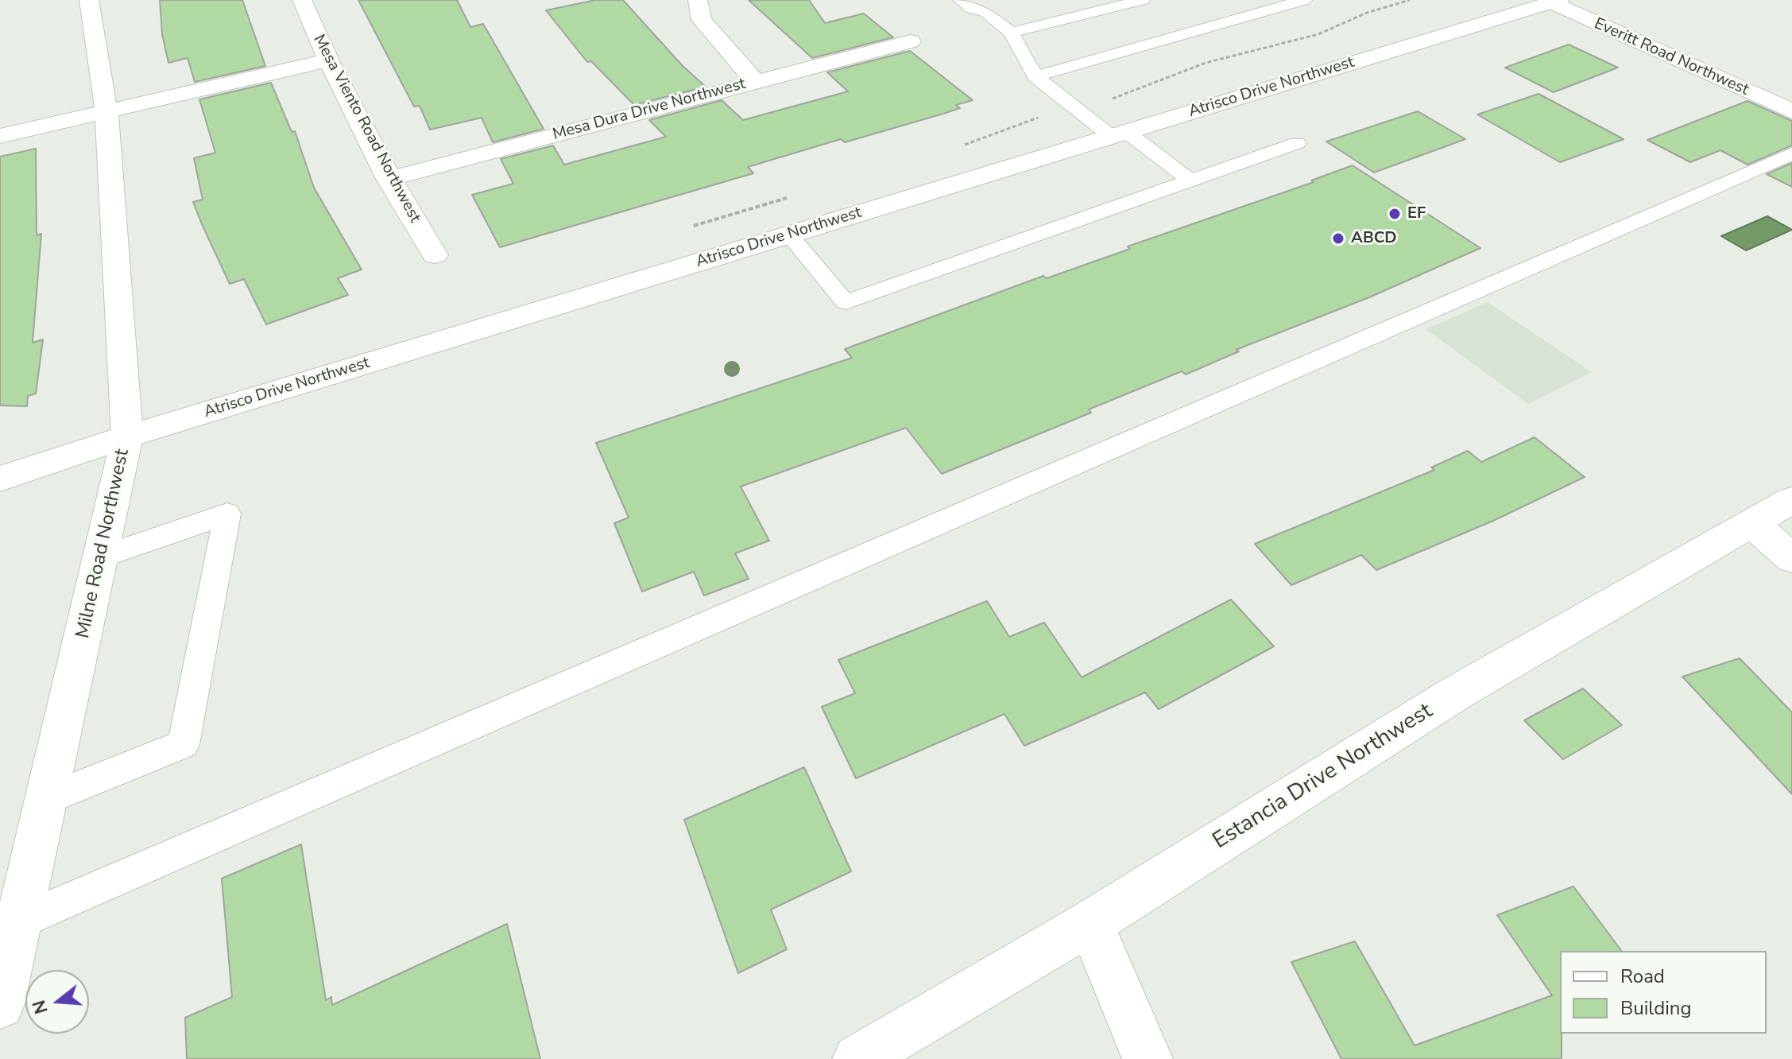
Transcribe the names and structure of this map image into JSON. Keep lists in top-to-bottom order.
{
  "streets": {
    "street": [
      "Everitt Road Northwest",
      "Atrisco Drive Northwest",
      "Mesa Dura Drive Northwest",
      "Mesa Viento Road Northwest",
      "Milne Road Northwest",
      "Estancia Drive Northwest"
    ]
  },
  "crossings": [
    ["Everitt Road Northwest", "Atrisco Drive Northwest"],
    ["Atrisco Drive Northwest", "Milne Road Northwest"],
    ["Mesa Dura Drive Northwest", "Mesa Viento Road Northwest"]
  ],
  "places": ["EF", "ABCD"],
  "legend": ["Road", "Building"],
  "north": "left"
}
